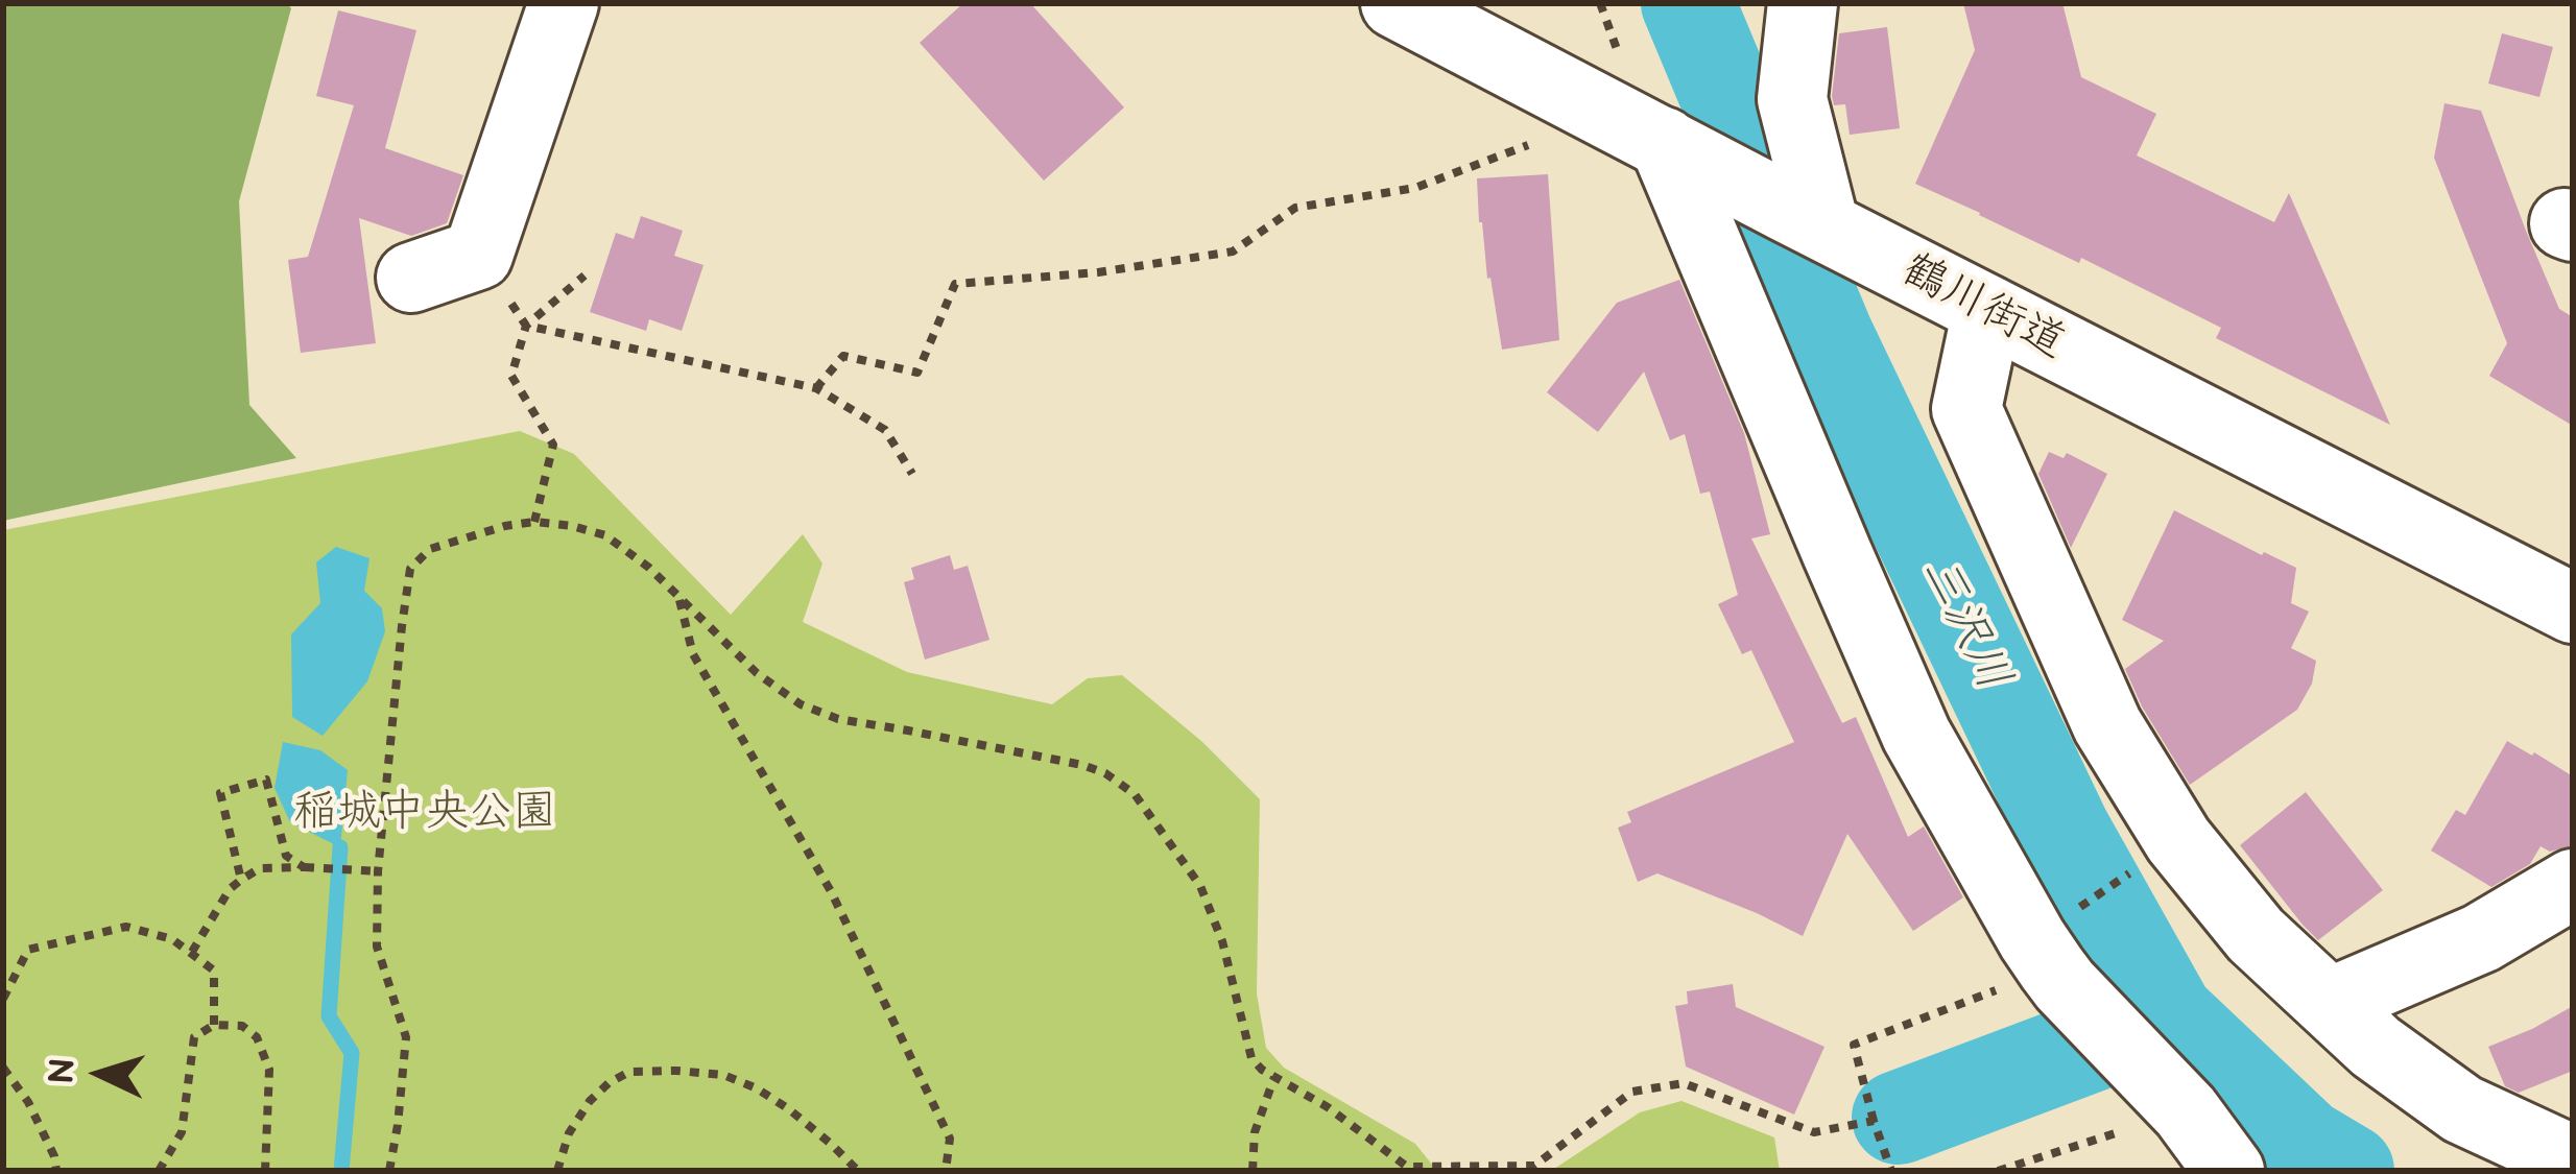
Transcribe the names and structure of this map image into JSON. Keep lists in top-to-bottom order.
{
  "streets": {
    "street": ["鶴川街道"]
  },
  "water": ["三沢川"],
  "parks": ["稲城中央公園"],
  "north": "left"
}
